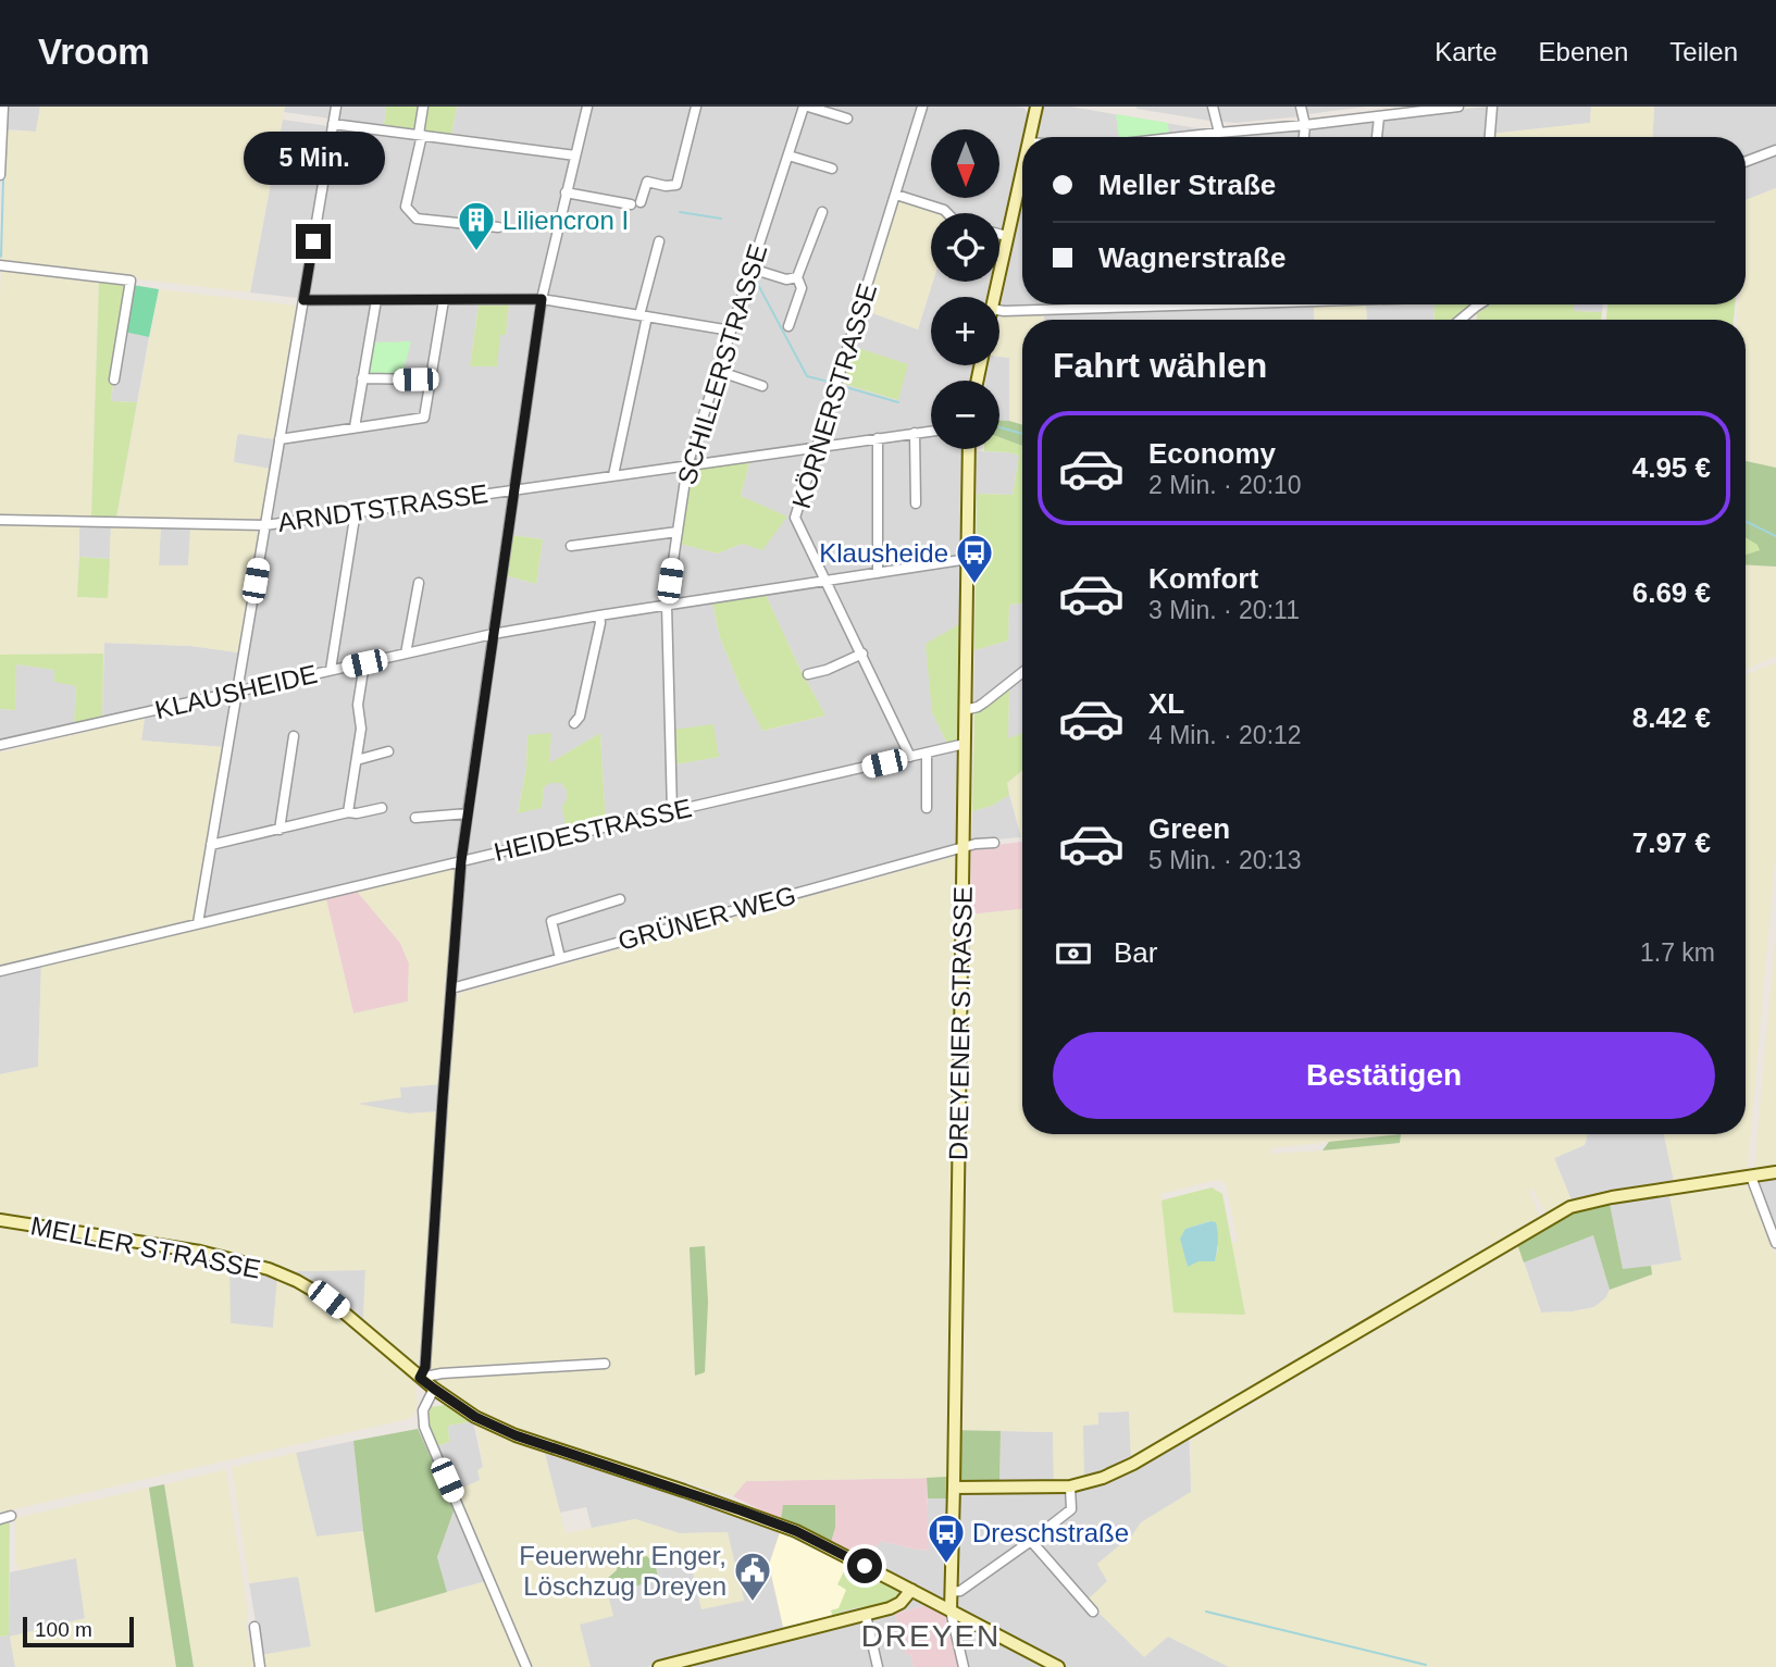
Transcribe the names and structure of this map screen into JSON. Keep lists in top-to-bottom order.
{
  "streets": {
    "street": [
      "SCHILLERSTRASSE",
      "KÖRNERSTRASSE",
      "ARNDTSTRASSE",
      "KLAUSHEIDE",
      "HEIDESTRASSE",
      "GRÜNER WEG",
      "DREYENER STRASSE",
      "MELLER STRASSE"
    ]
  },
  "crossings": [
    ["SCHILLERSTRASSE", "ARNDTSTRASSE"],
    ["SCHILLERSTRASSE", "KLAUSHEIDE"],
    ["SCHILLERSTRASSE", "HEIDESTRASSE"],
    ["KÖRNERSTRASSE", "ARNDTSTRASSE"],
    ["KÖRNERSTRASSE", "KLAUSHEIDE"],
    ["KÖRNERSTRASSE", "HEIDESTRASSE"],
    ["KLAUSHEIDE", "DREYENER STRASSE"],
    ["HEIDESTRASSE", "DREYENER STRASSE"],
    ["GRÜNER WEG", "DREYENER STRASSE"],
    ["DREYENER STRASSE", "MELLER STRASSE"]
  ],
  "districts": ["DREYEN"],
  "places": {
    "building": ["Liliencron I"],
    "bus stop": ["Klausheide", "Dreschstraße"],
    "public building": ["Feuerwehr Enger, Löschzug Dreyen"]
  },
  "scale_bar": "100 m",
  "north": "bottom",
  "page": {
    "header": "Vroom",
    "nav": ["Karte", "Ebenen", "Teilen"],
    "map_buttons": ["+", "−"],
    "bubble": "5 Min.",
    "banner": ["Meller Straße", "Wagnerstraße"],
    "heading": "Fahrt wählen",
    "list": [
      {
        "name": "Economy",
        "note": "2 Min. · 20:10",
        "value": "4.95 €"
      },
      {
        "name": "Komfort",
        "note": "3 Min. · 20:11",
        "value": "6.69 €"
      },
      {
        "name": "XL",
        "note": "4 Min. · 20:12",
        "value": "8.42 €"
      },
      {
        "name": "Green",
        "note": "5 Min. · 20:13",
        "value": "7.97 €"
      }
    ],
    "pay": ["Bar", "1.7 km"],
    "buttons": "Bestätigen",
    "scale": "100 m"
  }
}
